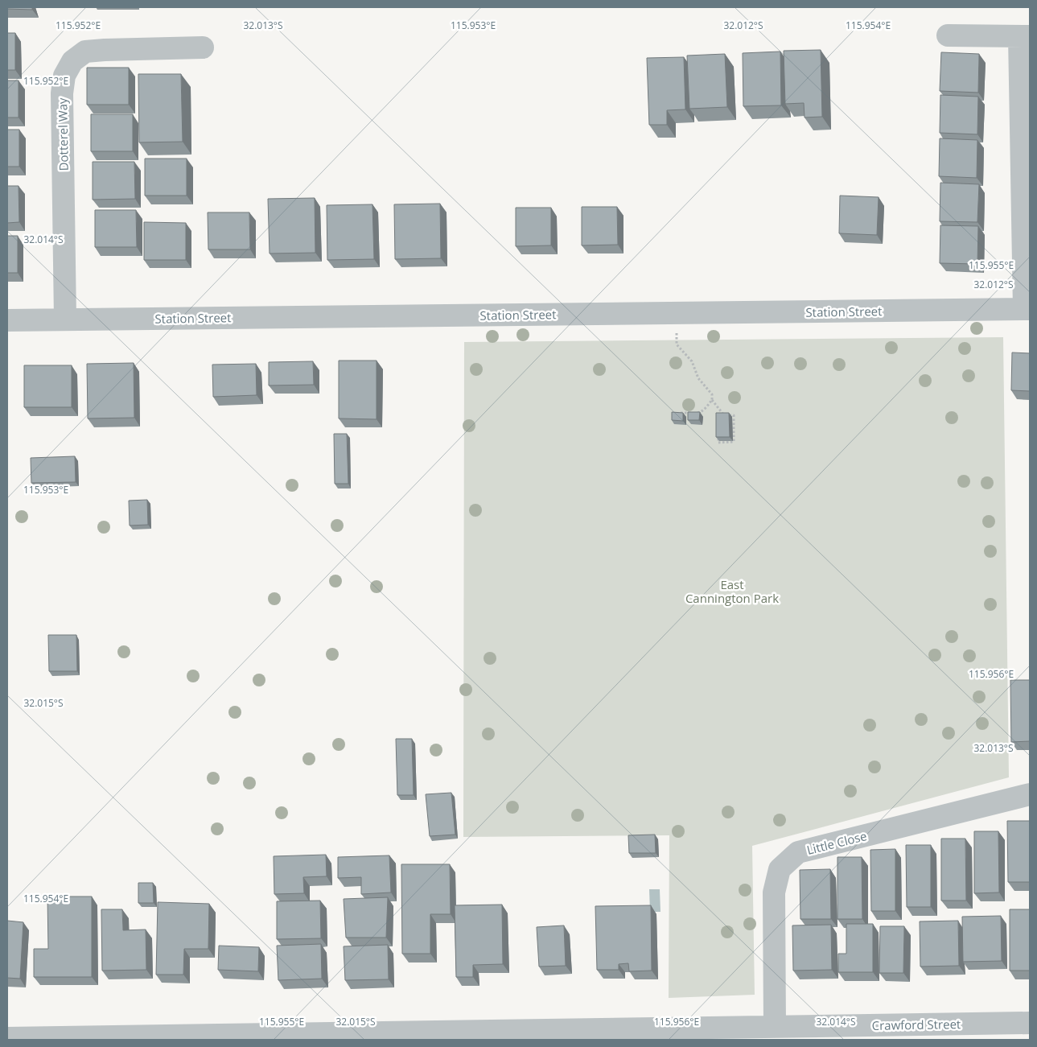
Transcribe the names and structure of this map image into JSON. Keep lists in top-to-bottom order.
{
  "streets": {
    "street": [
      "Dotterel Way",
      "Station Street",
      "Little Close",
      "Crawford Street"
    ]
  },
  "crossings": [
    ["Dotterel Way", "Station Street"],
    ["Little Close", "Crawford Street"]
  ],
  "parks": ["East Cannington Park"],
  "coordinates": [
    "32.013°S",
    "32.012°S",
    "115.952°E",
    "115.953°E",
    "115.954°E",
    "32.014°S",
    "115.955°E",
    "115.956°E",
    "32.015°S"
  ]
}
